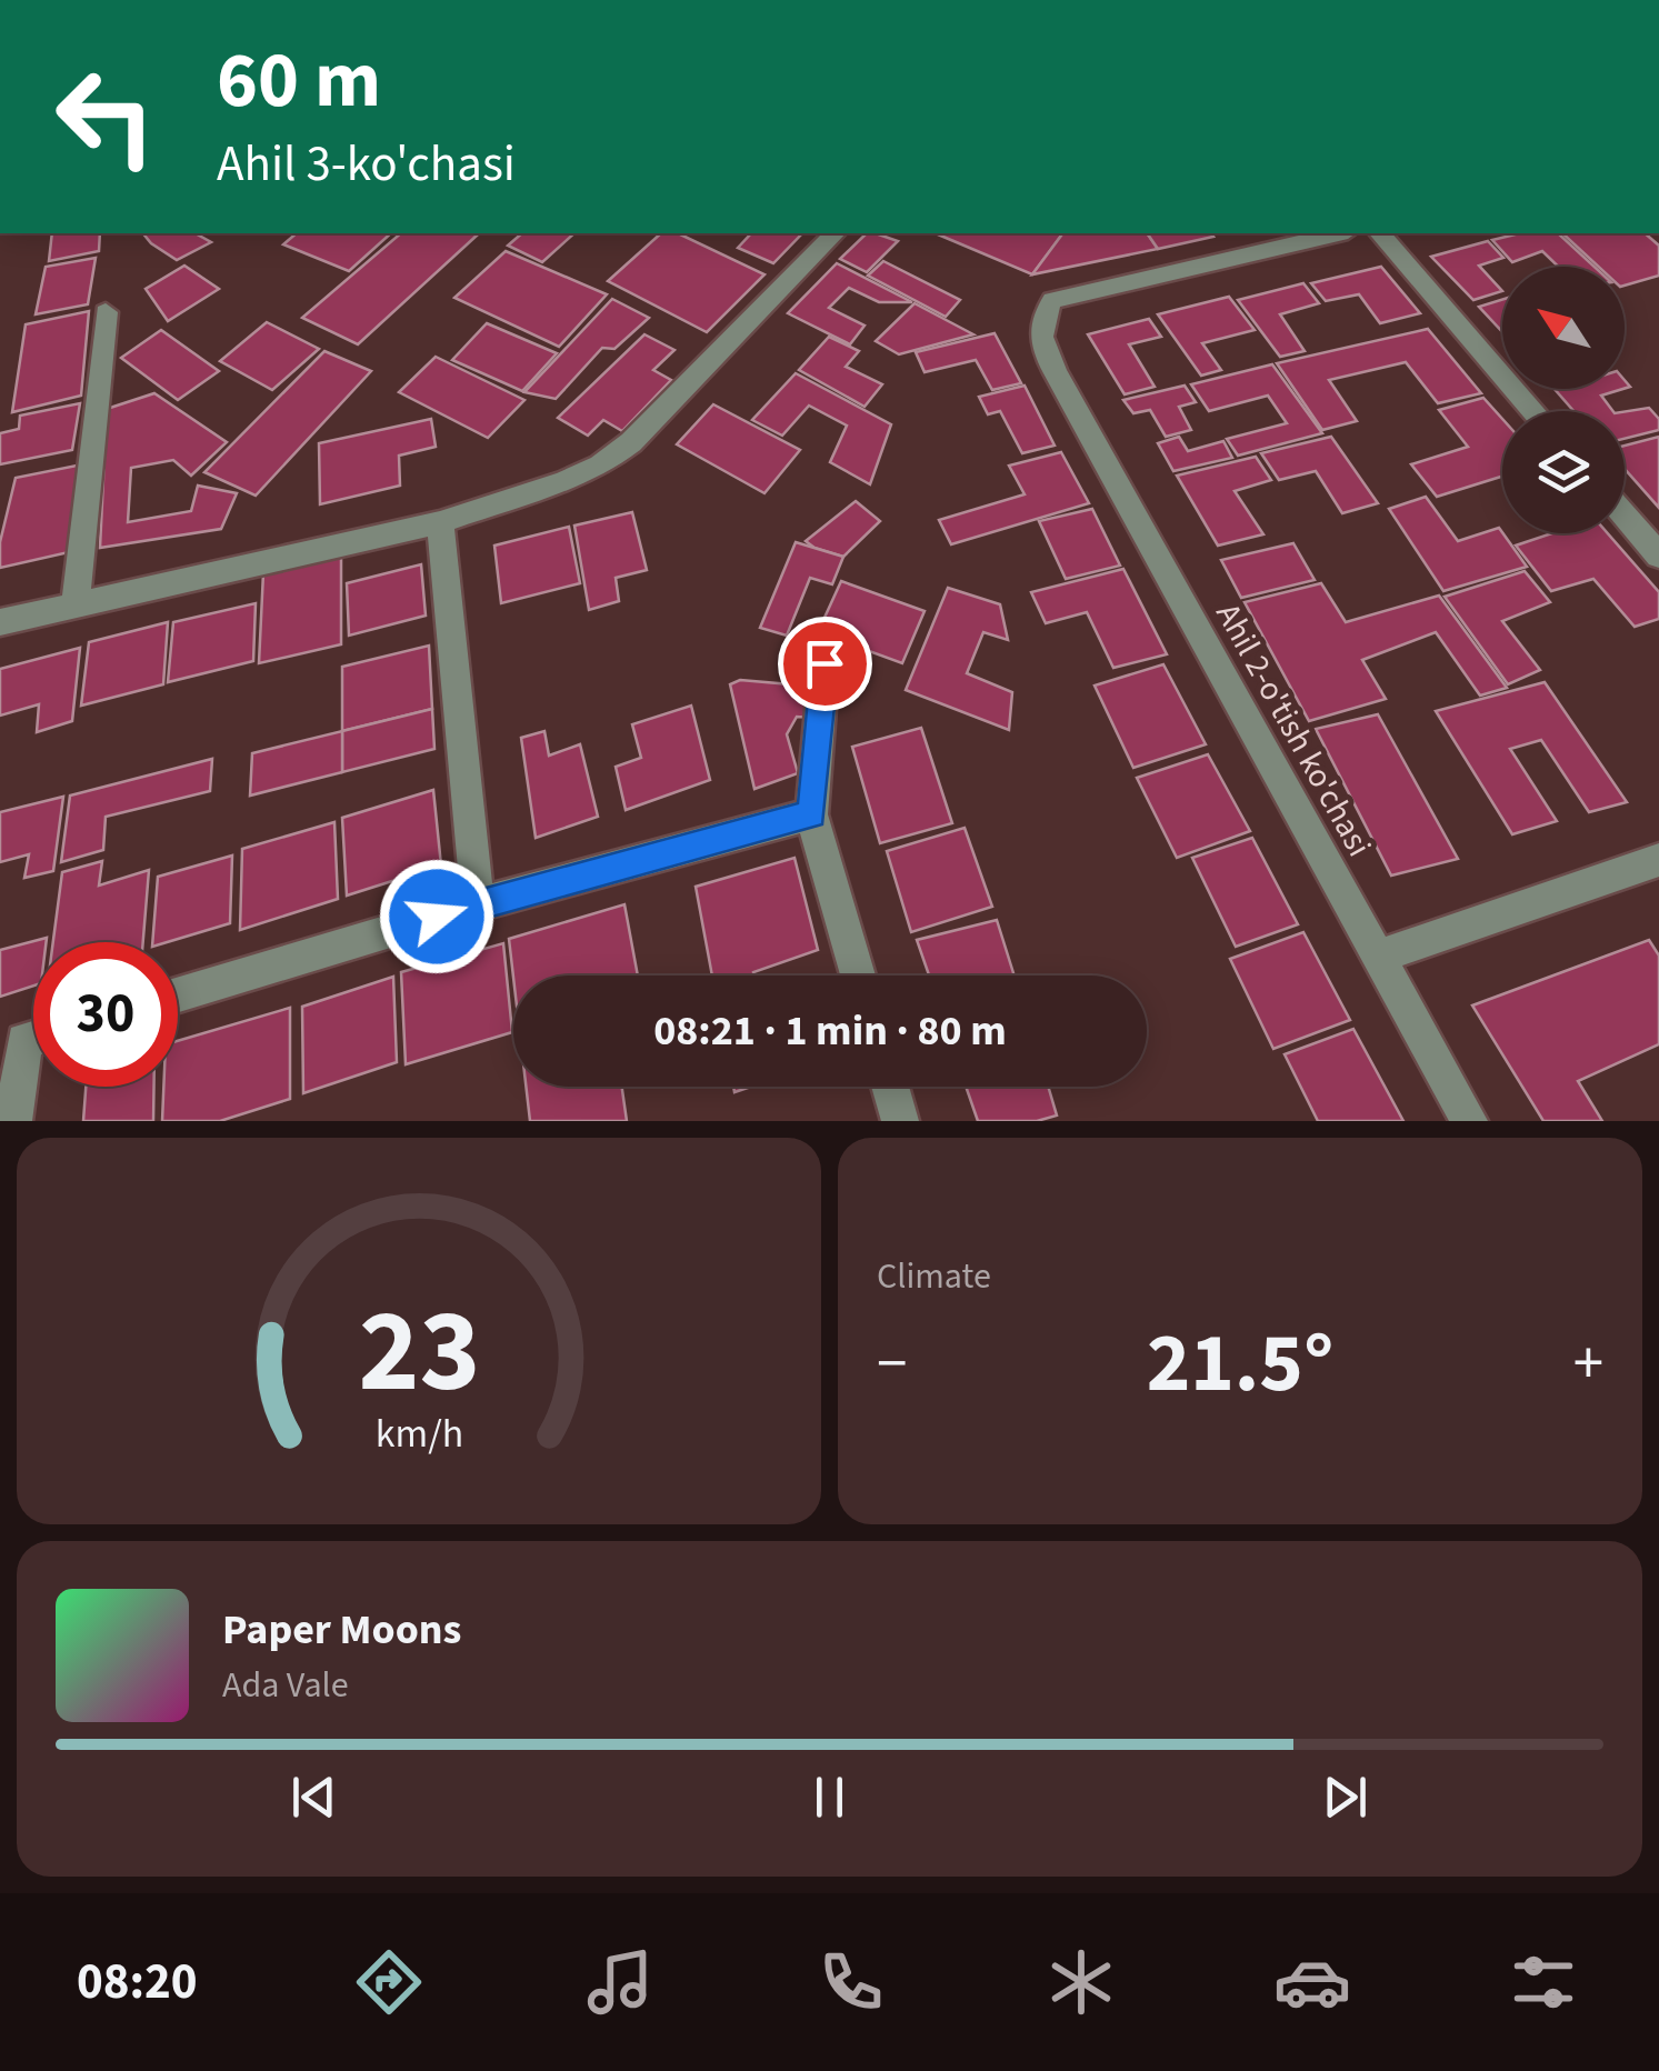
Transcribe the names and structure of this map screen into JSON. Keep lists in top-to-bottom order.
{
  "streets": {
    "street": ["Ahil 2-o'tish ko'chasi"]
  },
  "north": "top left",
  "page": {
    "turn": ["60 m", "Ahil 3-ko'chasi"],
    "limit": "30",
    "trip": "08:21 · 1 min · 80 m",
    "tile": "Climate",
    "heat": ["−", "21.5°", "+"],
    "song": ["Paper Moons", "Ada Vale"],
    "tabs": "08:20",
    "gauge": ["23", "km/h"]
  }
}
